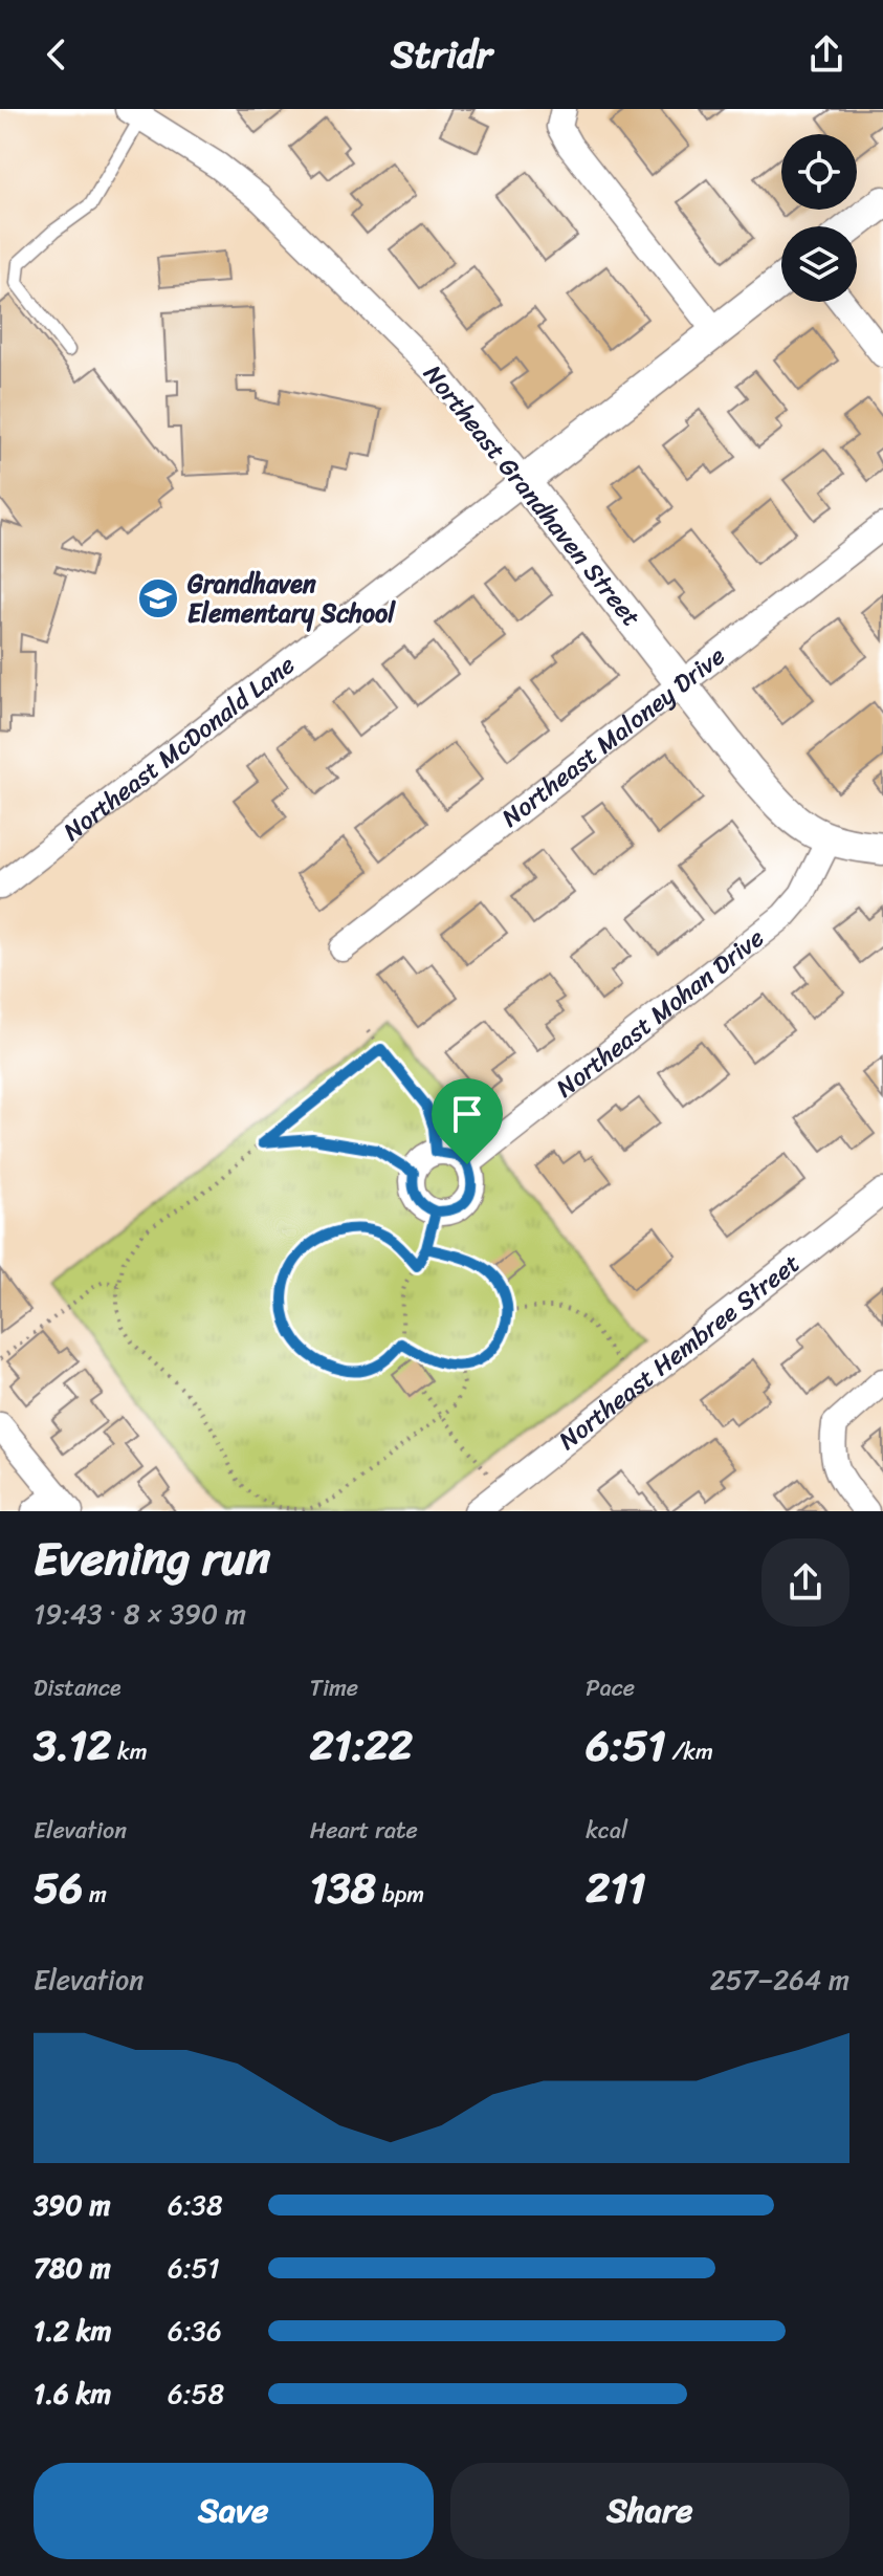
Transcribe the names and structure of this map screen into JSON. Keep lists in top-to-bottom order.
{
  "streets": {
    "street": [
      "Northeast Grandhaven Street",
      "Northeast Maloney Drive",
      "Northeast McDonald Lane",
      "Northeast Mohan Drive",
      "Northeast Hembree Street"
    ]
  },
  "crossings": [
    ["Northeast Grandhaven Street", "Northeast Maloney Drive"],
    ["Northeast Grandhaven Street", "Northeast McDonald Lane"],
    ["Northeast Grandhaven Street", "Northeast Mohan Drive"]
  ],
  "places": {
    "school or university": ["Grandhaven Elementary School"]
  },
  "page": {
    "header": "Stridr",
    "heading": ["Evening run", "19:43 · 8 × 390 m"],
    "stats": [
      ["Distance", "3.12 km"],
      ["Time", "21:22"],
      ["Pace", "6:51 /km"],
      ["Elevation", "56 m"],
      ["Heart rate", "138 bpm"],
      ["kcal", "211"]
    ],
    "chart": ["Elevation", "257–264 m"],
    "list": [
      {
        "name": "390 m",
        "note": "6:38"
      },
      {
        "name": "780 m",
        "note": "6:51"
      },
      {
        "name": "1.2 km",
        "note": "6:36"
      },
      {
        "name": "1.6 km",
        "note": "6:58"
      }
    ],
    "buttons": ["Save", "Share"]
  }
}
